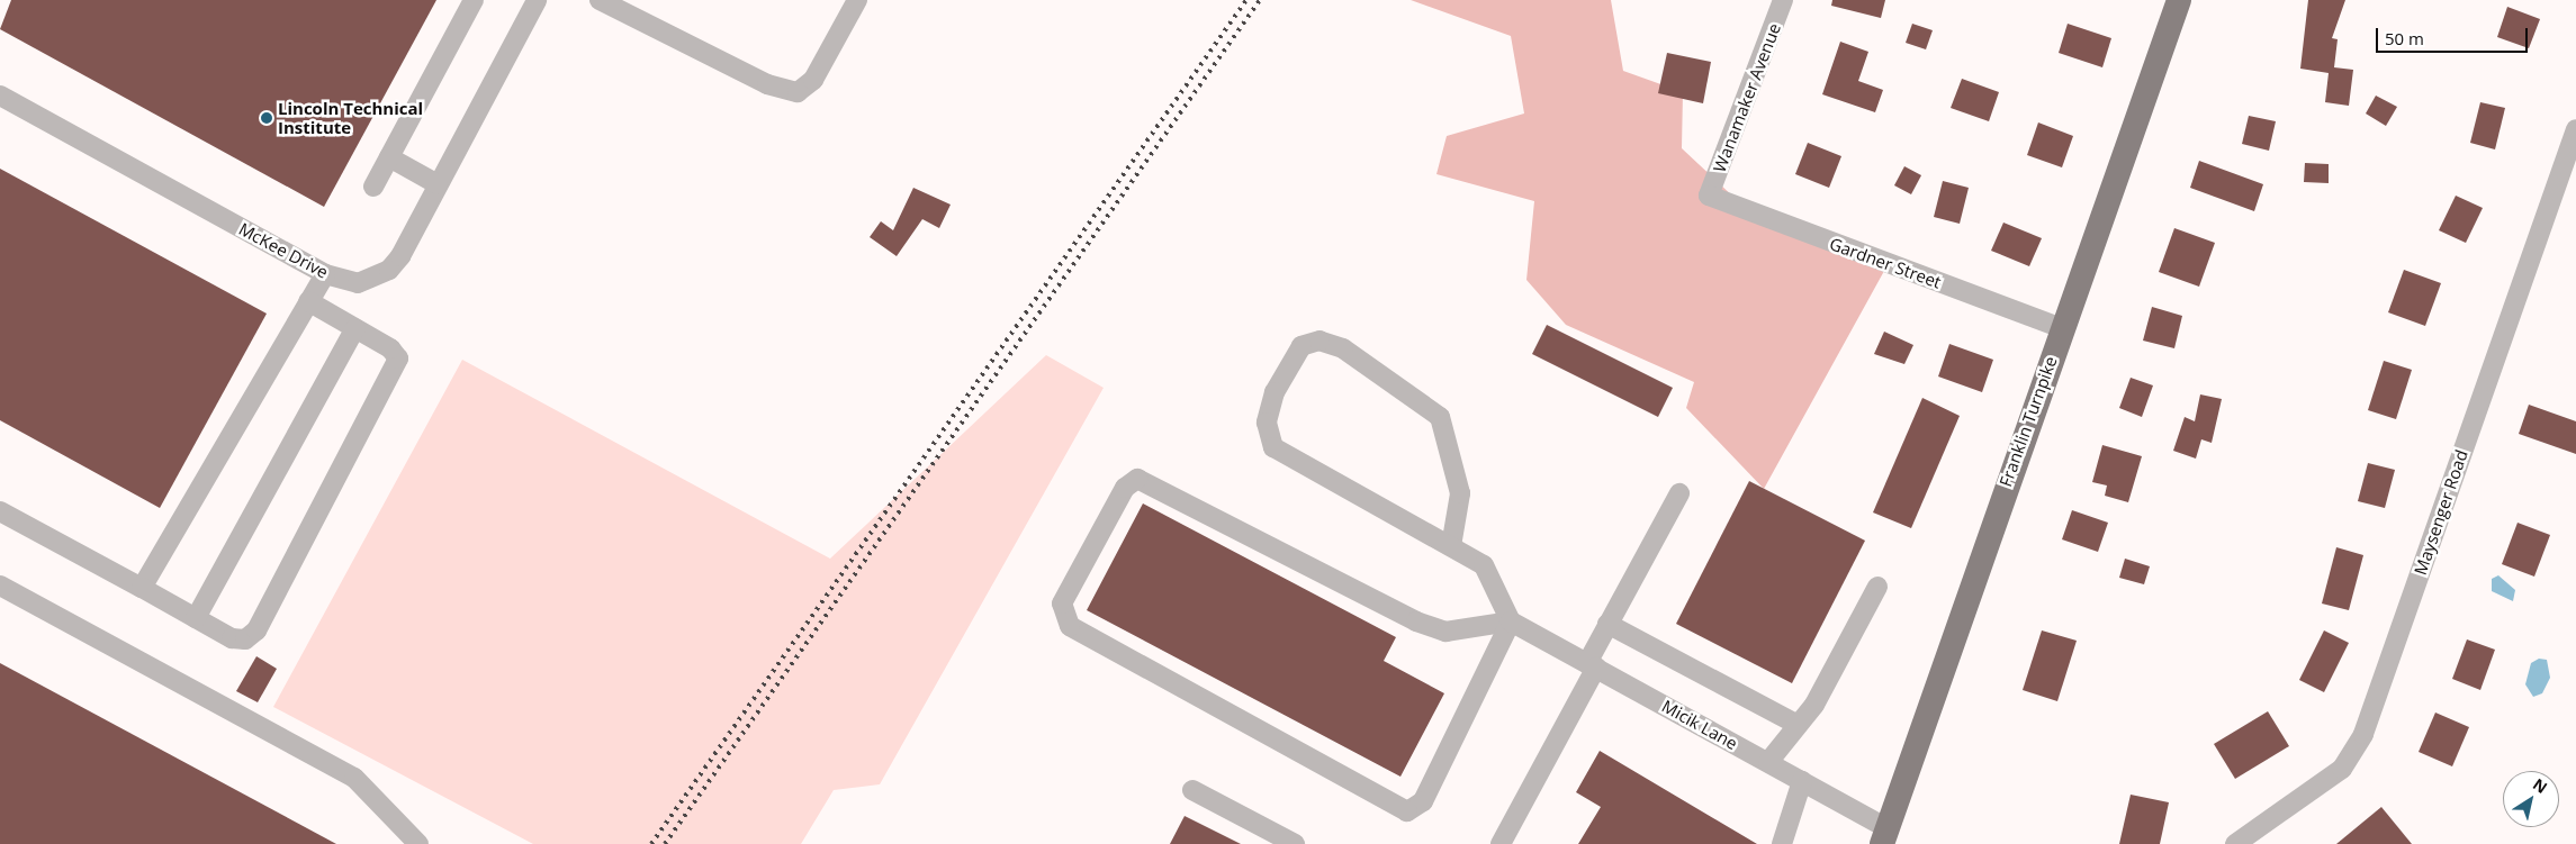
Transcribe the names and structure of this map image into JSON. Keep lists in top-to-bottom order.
{
  "streets": {
    "main road": ["Franklin Turnpike"],
    "street": [
      "Wanamaker Avenue",
      "McKee Drive",
      "Gardner Street",
      "Maysenger Road",
      "Micik Lane"
    ]
  },
  "crossings": [
    ["Wanamaker Avenue", "Gardner Street"],
    ["Gardner Street", "Franklin Turnpike"],
    ["Franklin Turnpike", "Micik Lane"]
  ],
  "places": ["Lincoln Technical Institute"],
  "scale_bar": "50 m",
  "north": "top right"
}
